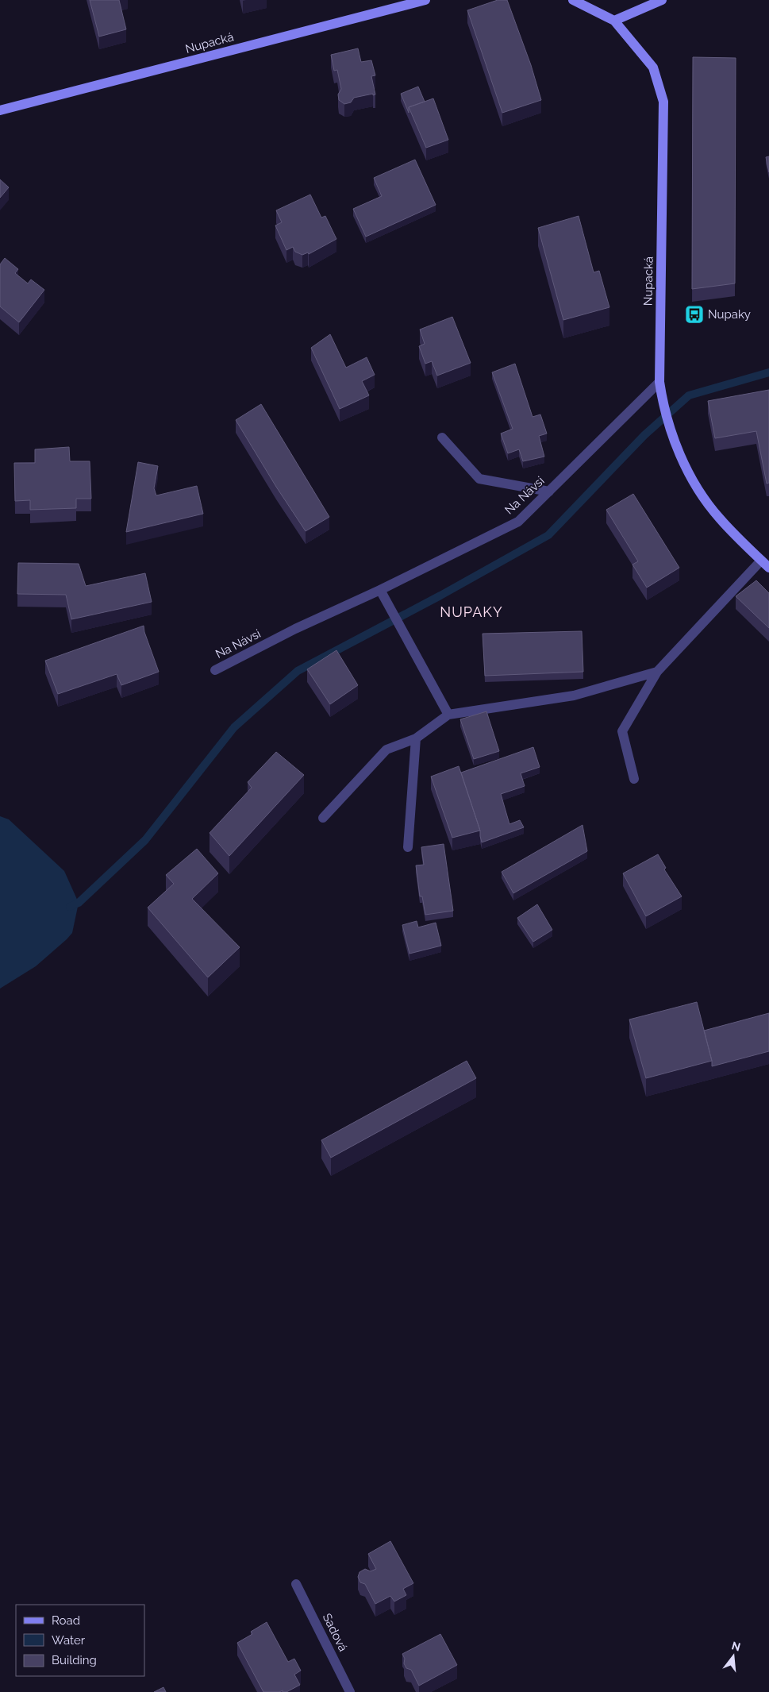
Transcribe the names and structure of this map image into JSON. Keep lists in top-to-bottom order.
{
  "streets": {
    "street": ["Nupacká", "Na Návsi", "Sadová"]
  },
  "crossings": [
    ["Nupacká", "Na Návsi"]
  ],
  "districts": ["NUPAKY"],
  "places": {
    "bus stop": ["Nupaky"]
  },
  "legend": ["Road", "Water", "Building"],
  "north": "top"
}
